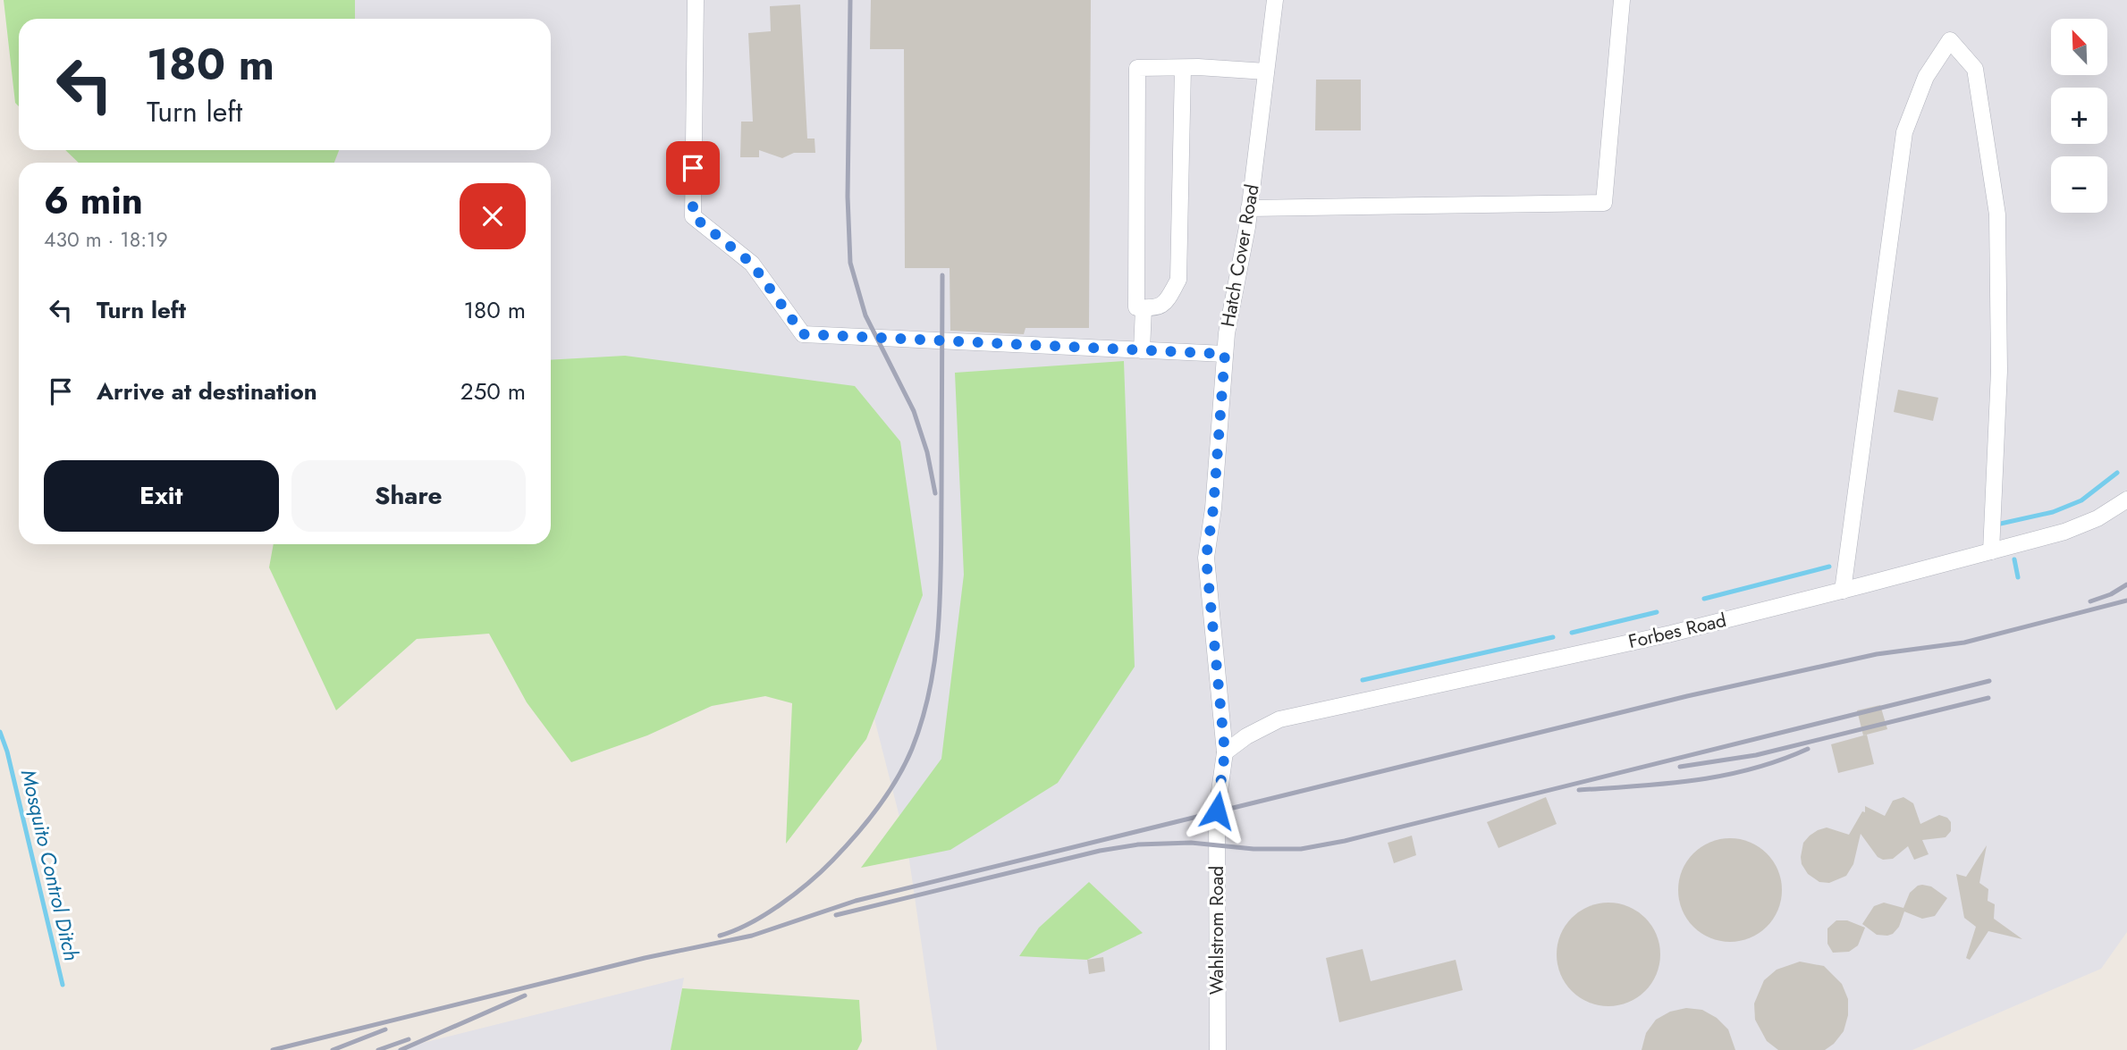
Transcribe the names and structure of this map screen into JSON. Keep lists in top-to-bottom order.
{
  "streets": {
    "street": ["Hatch Cover Road", "Forbes Road", "Wahlstrom Road"]
  },
  "crossings": [
    ["Hatch Cover Road", "Forbes Road"],
    ["Hatch Cover Road", "Wahlstrom Road"]
  ],
  "water": ["Mosquito Control Ditch"],
  "north": "top left",
  "page": {
    "map_buttons": ["+", "−"],
    "turn": ["180 m", "Turn left"],
    "heading": ["6 min", "430 m · 18:19"],
    "list": [
      {
        "name": "Turn left",
        "value": "180 m"
      },
      {
        "name": "Arrive at destination",
        "value": "250 m"
      }
    ],
    "buttons": ["Exit", "Share"]
  }
}
